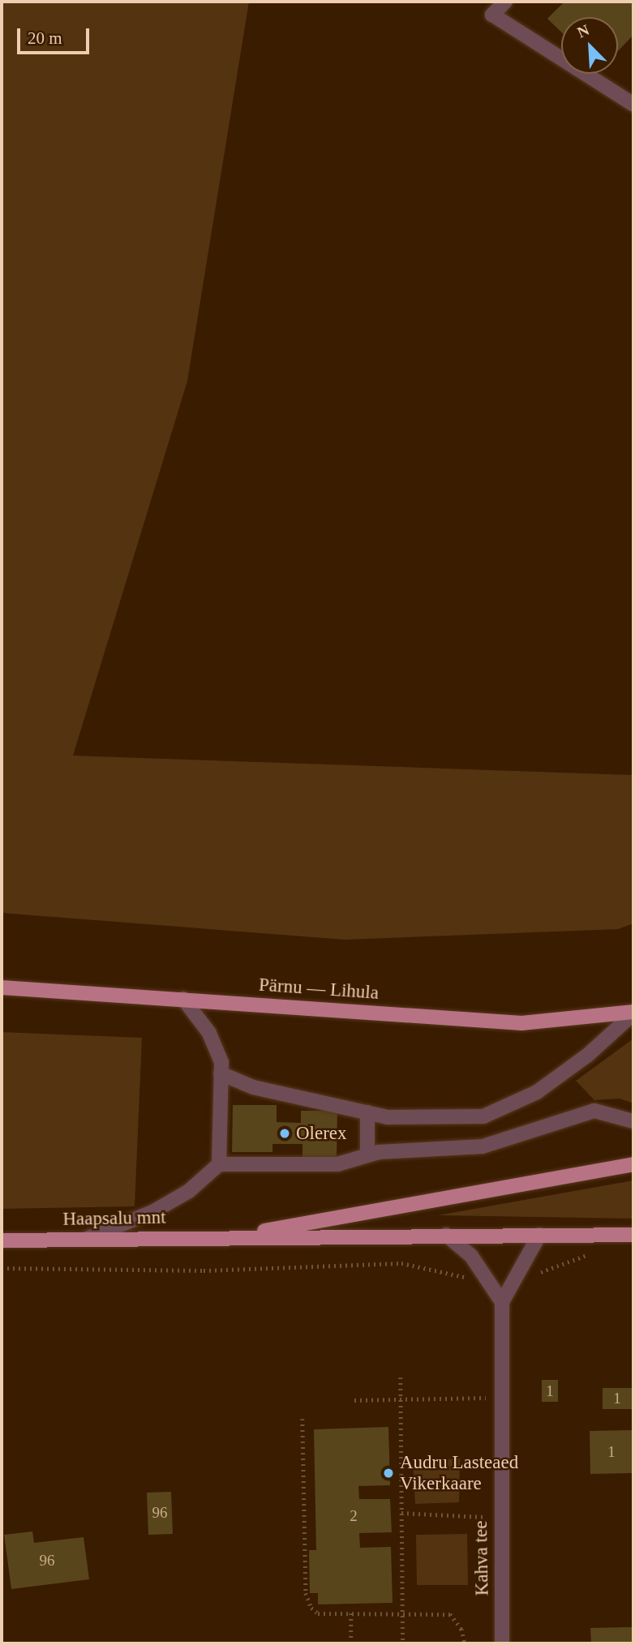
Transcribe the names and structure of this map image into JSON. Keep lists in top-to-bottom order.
{
  "streets": {
    "main road": ["Pärnu — Lihula", "Haapsalu mnt"],
    "street": ["Kahva tee"]
  },
  "places": ["Olerex", "Audru Lasteaed Vikerkaare"],
  "house_numbers": [
    "1",
    "1",
    "1",
    "96",
    "2",
    "96"
  ],
  "scale_bar": "20 m",
  "north": "top left"
}
